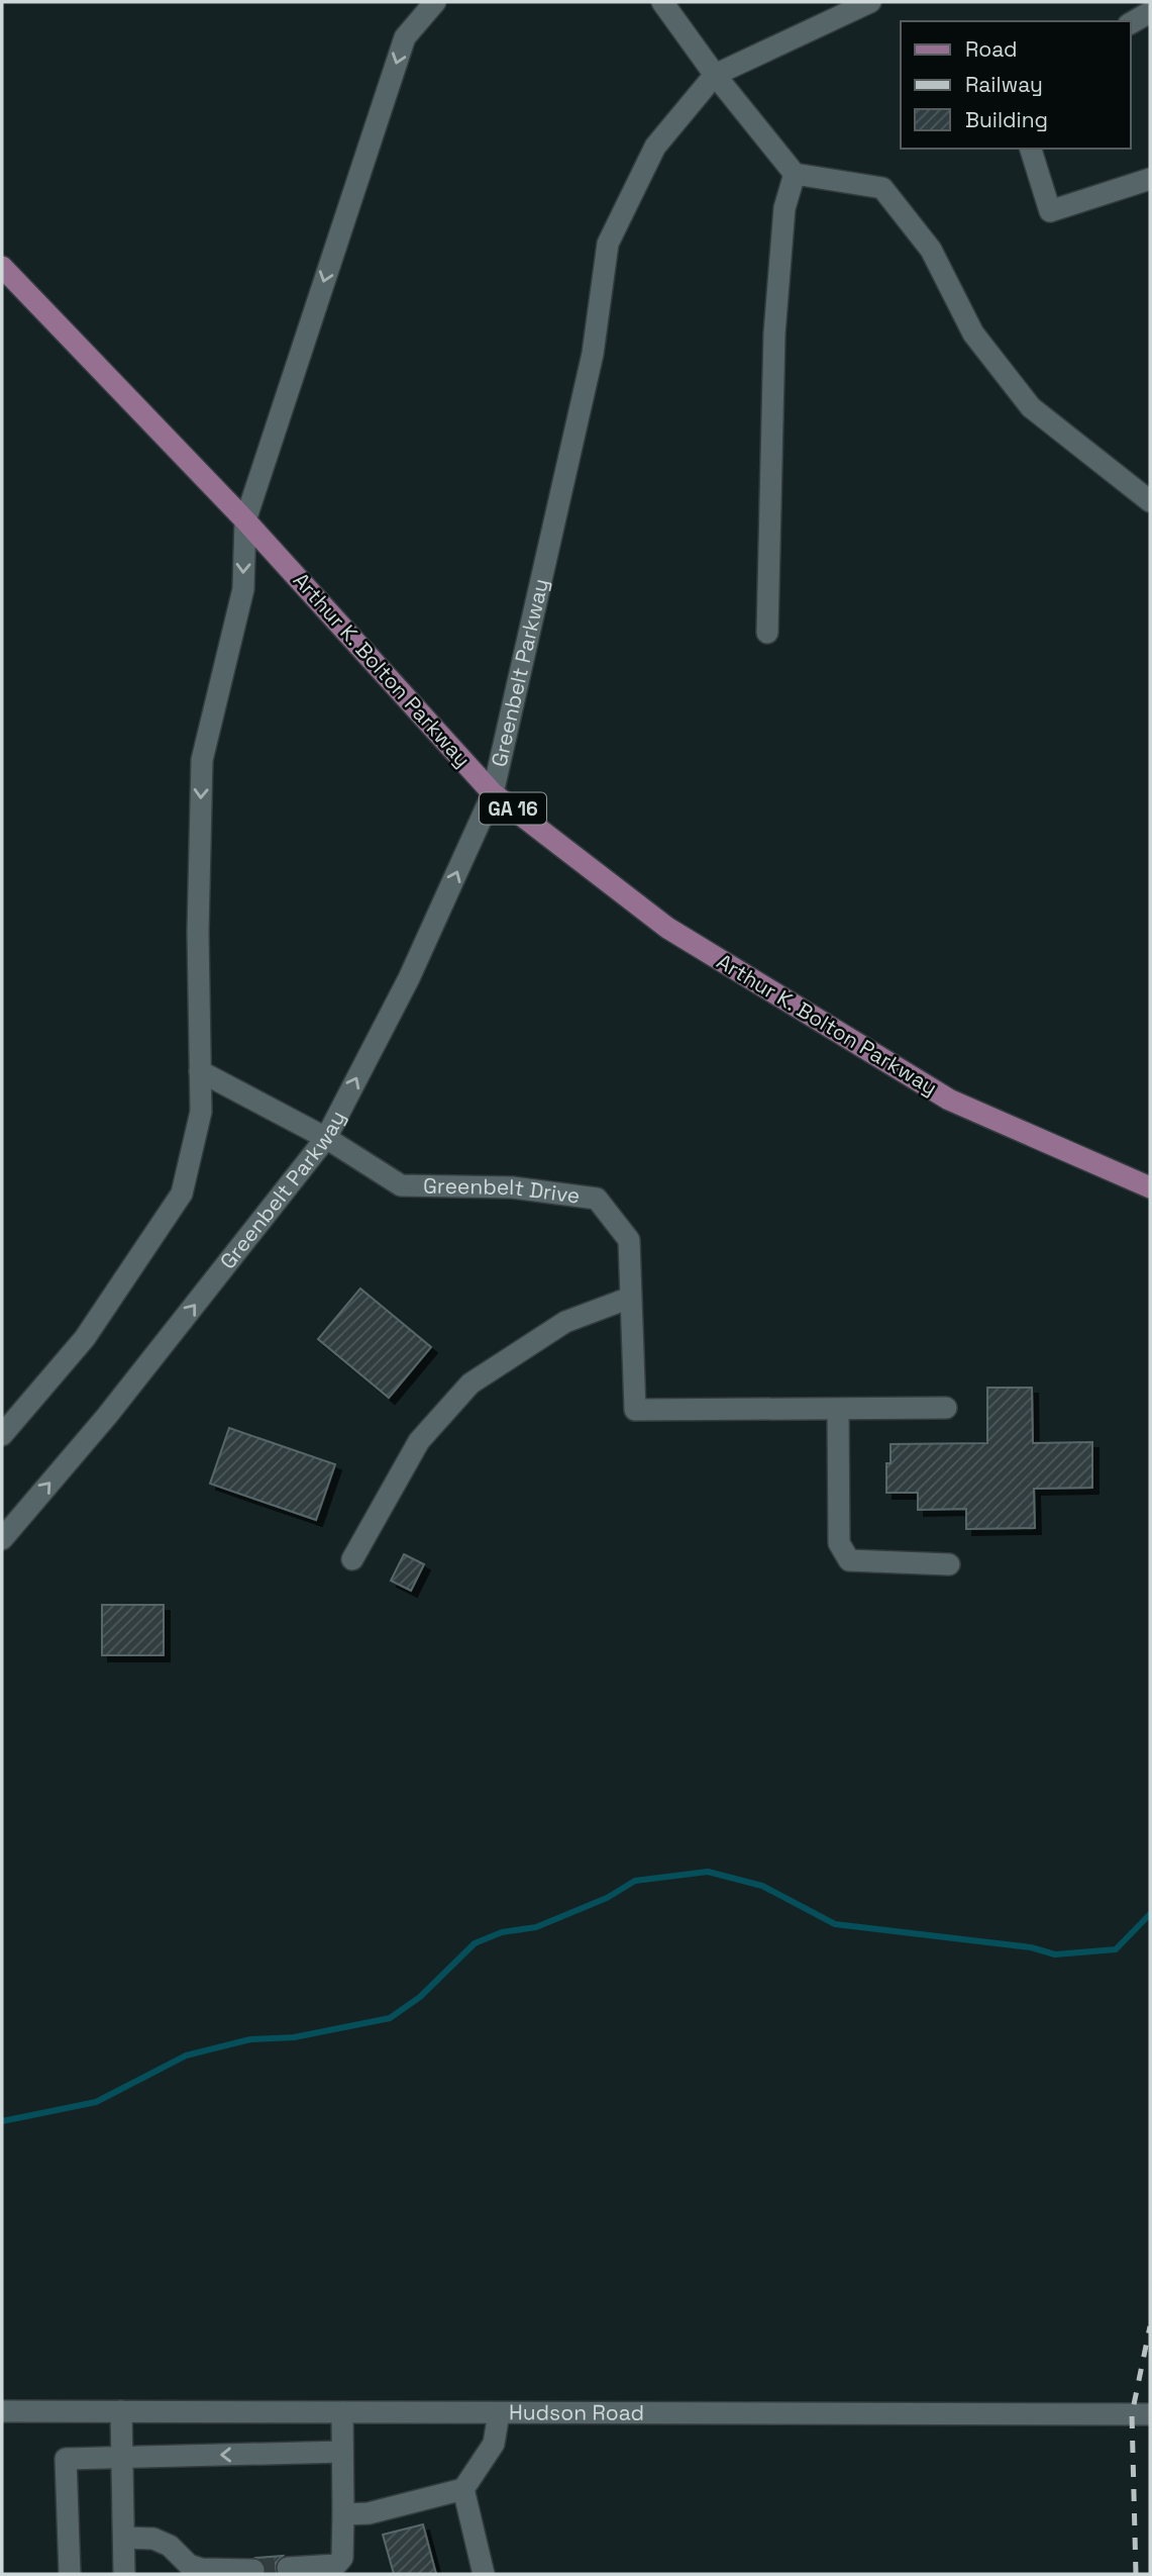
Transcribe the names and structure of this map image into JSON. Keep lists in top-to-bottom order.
{
  "streets": {
    "main road": ["Arthur K. Bolton Parkway", "GA 16"],
    "street": ["Greenbelt Parkway", "Greenbelt Drive", "Hudson Road"]
  },
  "crossings": [
    ["Arthur K. Bolton Parkway", "Greenbelt Parkway"],
    ["Greenbelt Parkway", "Greenbelt Drive"]
  ],
  "legend": ["Road", "Railway", "Building"]
}
